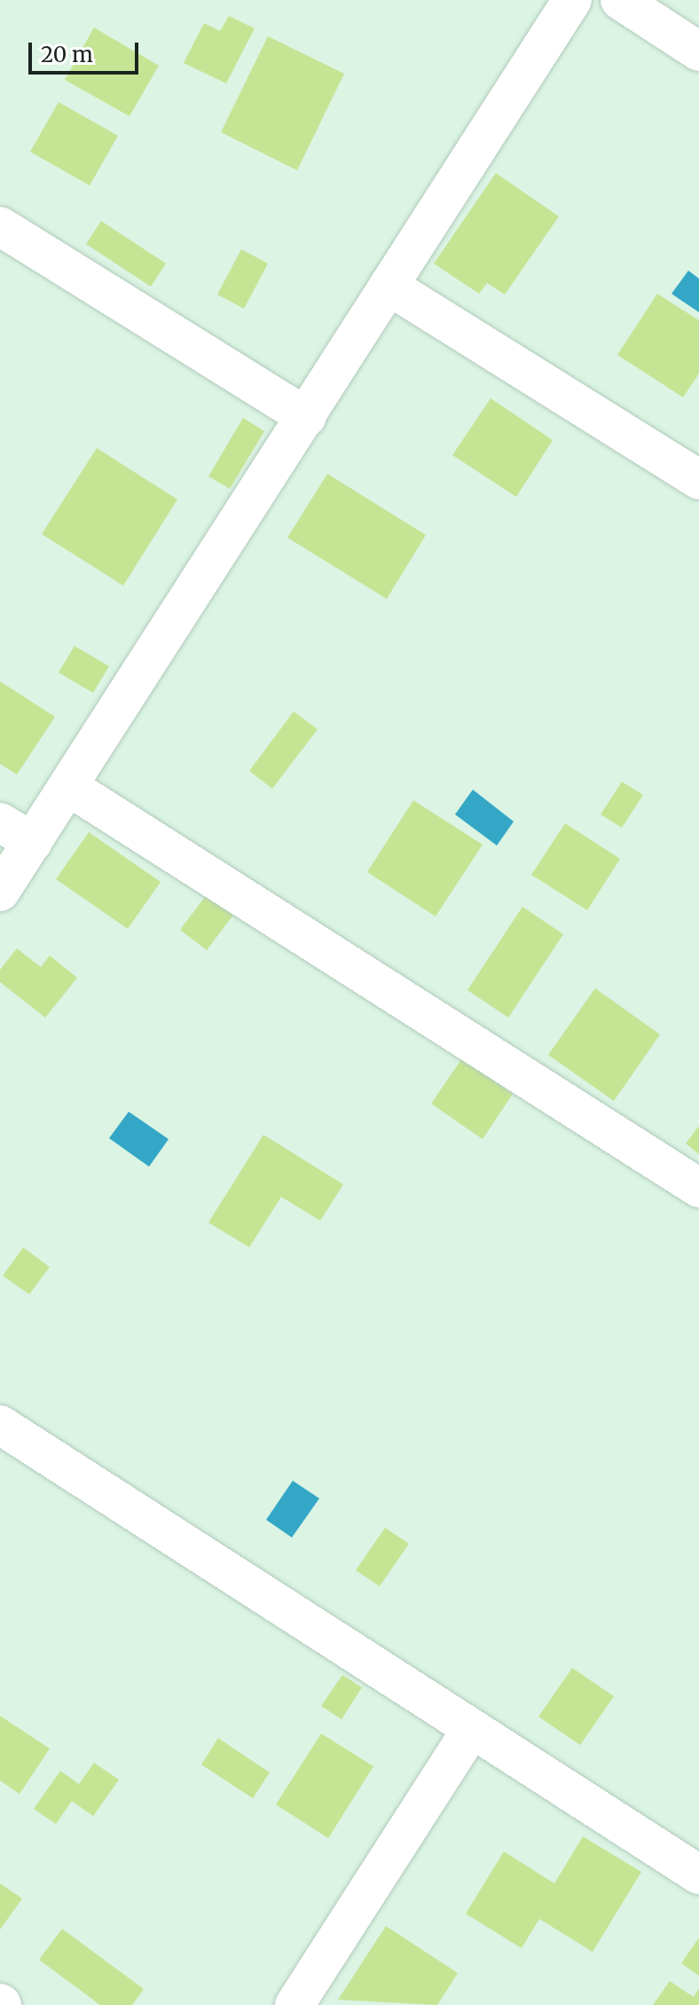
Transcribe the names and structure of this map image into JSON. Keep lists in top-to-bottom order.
{
  "scale_bar": "20 m"
}
